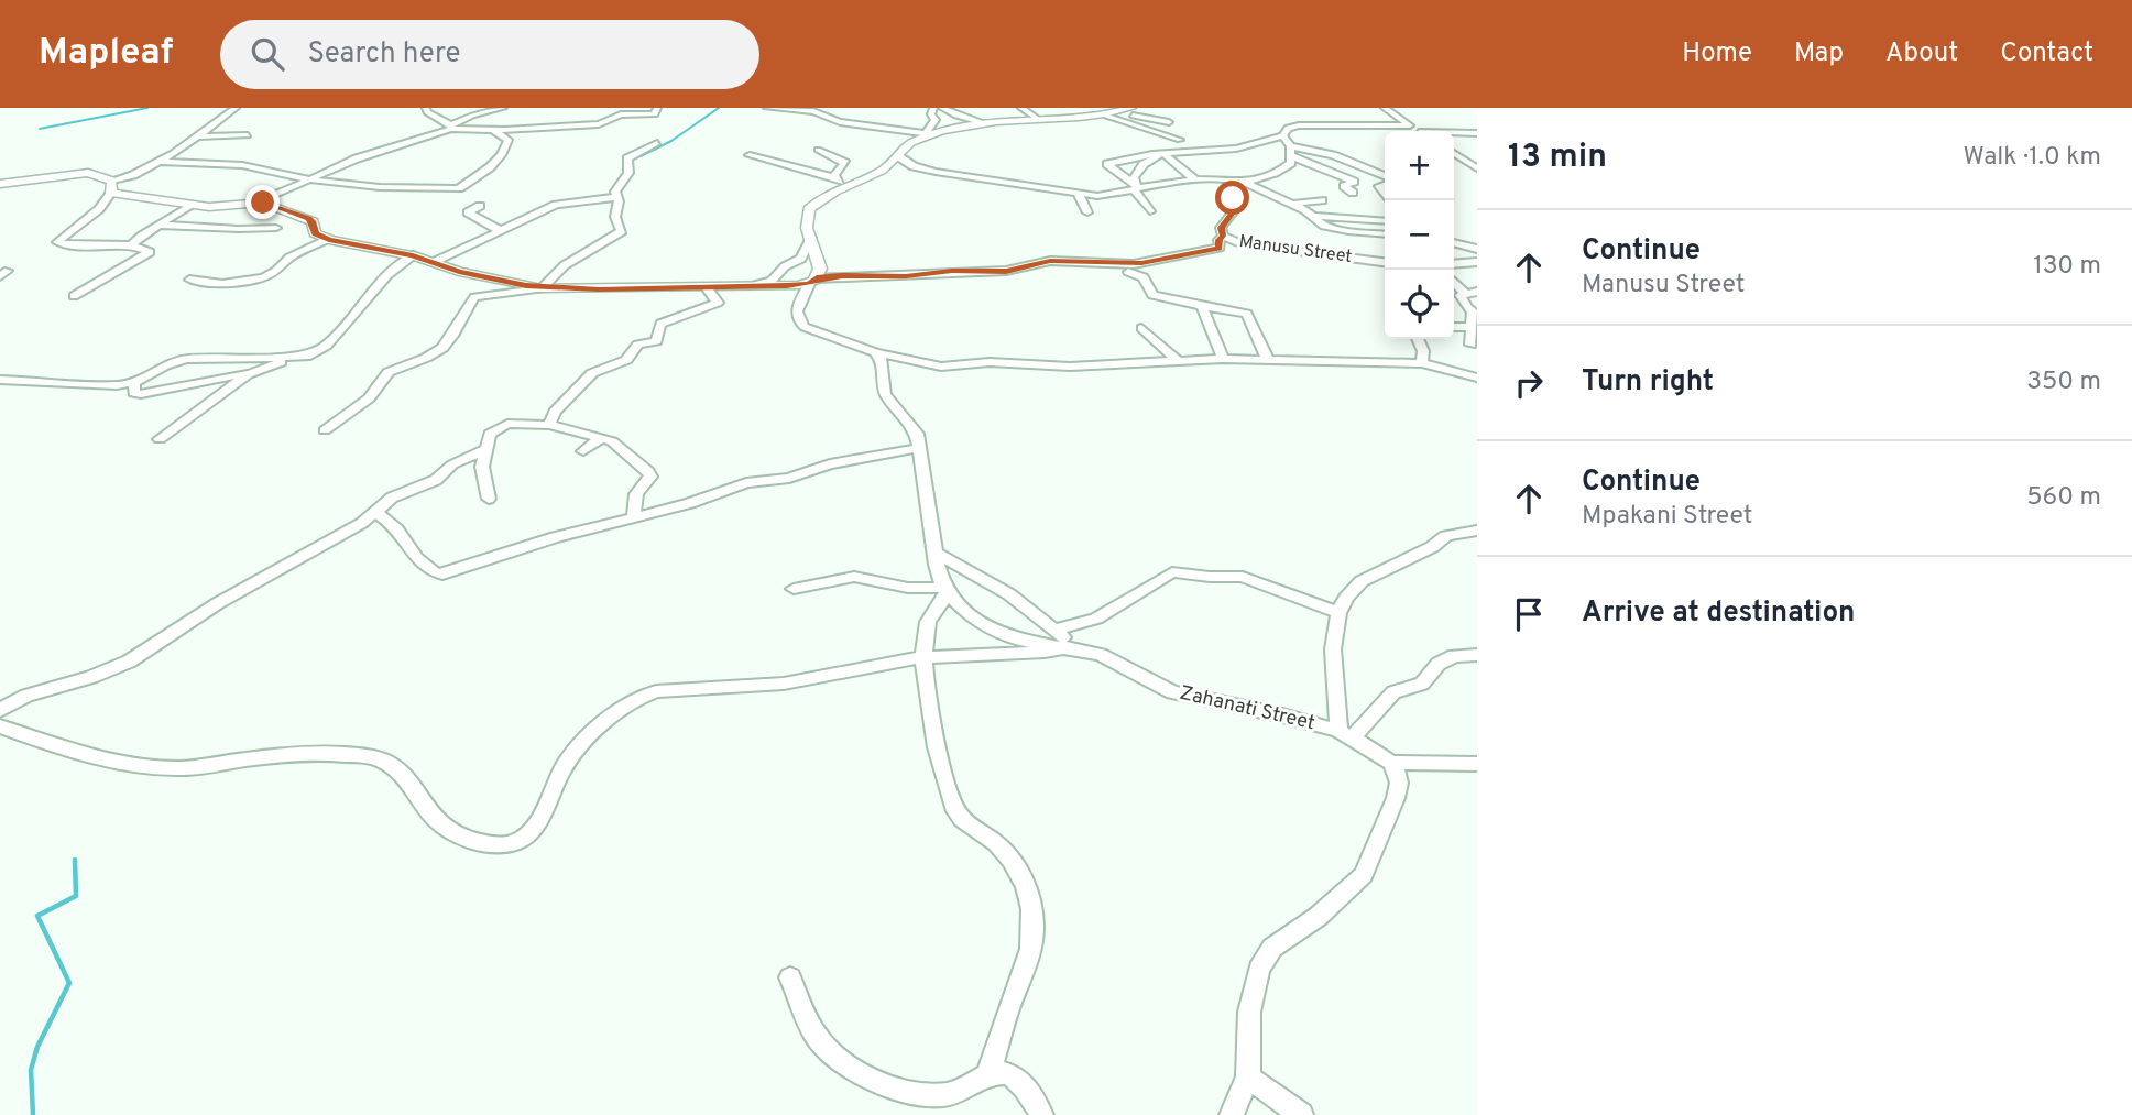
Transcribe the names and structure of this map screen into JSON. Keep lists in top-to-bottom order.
{
  "streets": {
    "street": ["Manusu Street", "Zahanati Street"]
  },
  "page": {
    "header": "Mapleaf",
    "search": "Search here",
    "nav": [
      "Home",
      "Map",
      "About",
      "Contact"
    ],
    "heading": ["13 min", "Walk · 1.0 km"],
    "map_buttons": ["+", "−"],
    "list": [
      ["Continue", "Manusu Street", "130 m"],
      ["Turn right", "350 m"],
      ["Continue", "Mpakani Street", "560 m"],
      "Arrive at destination"
    ]
  }
}
